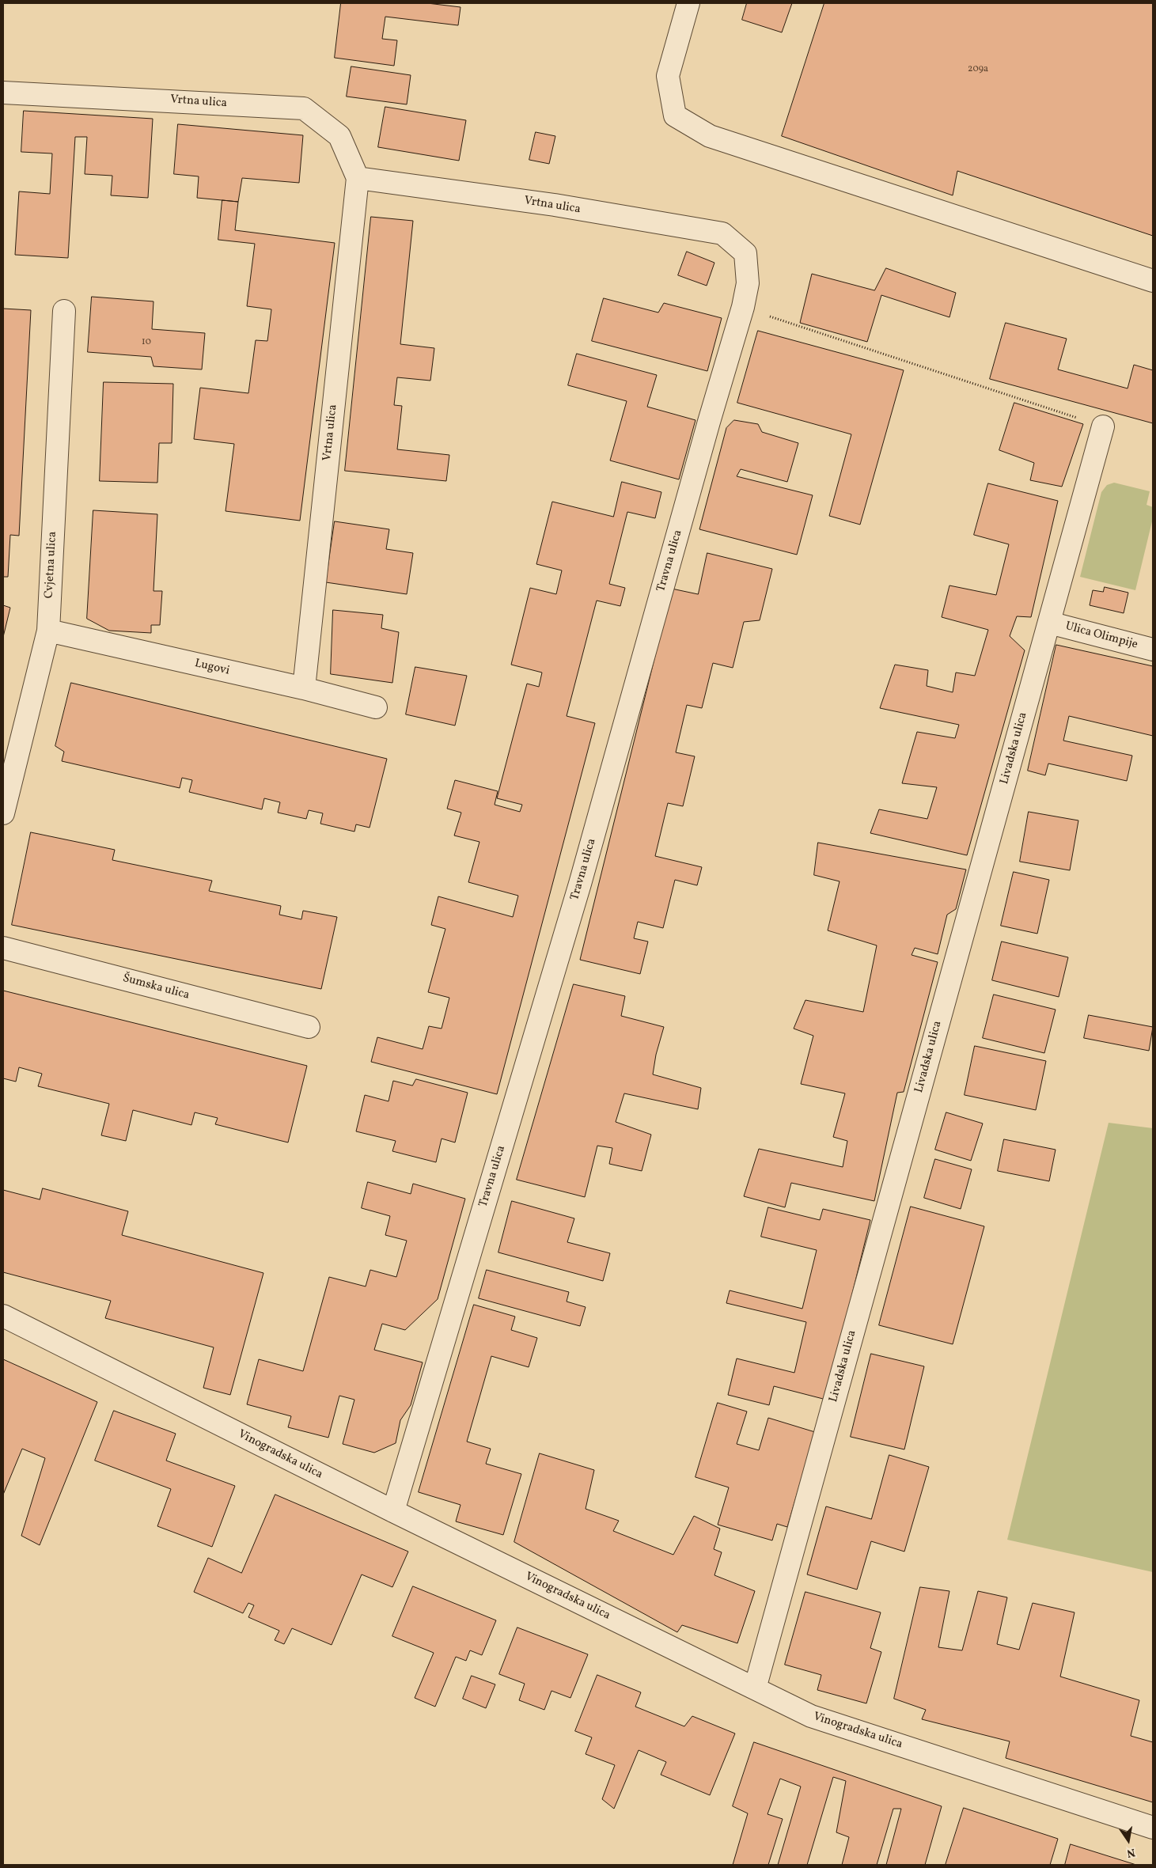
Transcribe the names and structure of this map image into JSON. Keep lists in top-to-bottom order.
{
  "streets": {
    "street": [
      "Vrtna ulica",
      "Travna ulica",
      "Cvjetna ulica",
      "Ulica Olimpije",
      "Lugovi",
      "Livadska ulica",
      "Šumska ulica",
      "Vinogradska ulica"
    ]
  },
  "crossings": [
    ["Vrtna ulica", "Travna ulica"],
    ["Vrtna ulica", "Lugovi"],
    ["Travna ulica", "Vinogradska ulica"],
    ["Cvjetna ulica", "Lugovi"],
    ["Ulica Olimpije", "Livadska ulica"],
    ["Livadska ulica", "Vinogradska ulica"]
  ],
  "house_numbers": ["209a", "10"],
  "north": "bottom"
}
